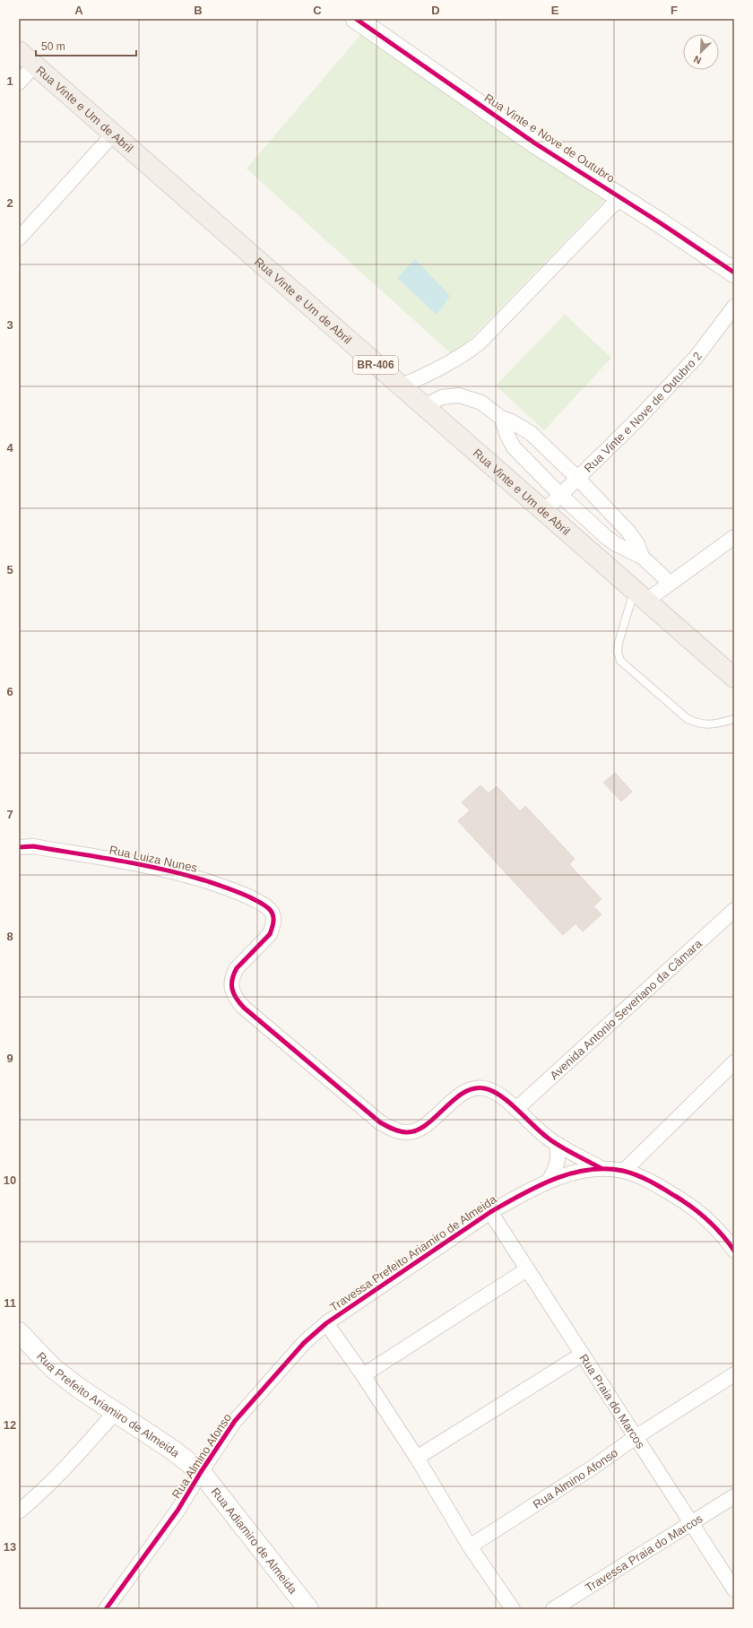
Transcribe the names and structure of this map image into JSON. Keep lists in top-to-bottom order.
{
  "streets": {
    "main road": ["Rua Vinte e Um de Abril", "BR-406"],
    "street": [
      "Rua Vinte e Nove de Outubro",
      "Rua Vinte e Nove de Outubro 2",
      "Rua Luiza Nunes",
      "Avenida Antonio Severiano da Câmara",
      "Travessa Prefeito Ariamiro de Almeida",
      "Rua Praia do Marcos",
      "Rua Prefeito Ariamiro de Almeida",
      "Rua Almino Afonso",
      "Rua Adiamiro de Almeida",
      "Travessa Praia do Marcos"
    ]
  },
  "crossings": [
    ["Rua Vinte e Um de Abril", "Rua Vinte e Nove de Outubro 2"],
    ["Rua Luiza Nunes", "Avenida Antonio Severiano da Câmara"],
    ["Travessa Prefeito Ariamiro de Almeida", "Rua Praia do Marcos"],
    ["Travessa Prefeito Ariamiro de Almeida", "Rua Almino Afonso"],
    ["Rua Praia do Marcos", "Rua Almino Afonso"],
    ["Rua Praia do Marcos", "Travessa Praia do Marcos"],
    ["Rua Prefeito Ariamiro de Almeida", "Rua Almino Afonso"],
    ["Rua Prefeito Ariamiro de Almeida", "Rua Adiamiro de Almeida"],
    ["Rua Almino Afonso", "Rua Adiamiro de Almeida"]
  ],
  "scale_bar": "50 m",
  "north": "bottom left",
  "grid": {
    "columns": [
      "A",
      "B",
      "C",
      "D",
      "E",
      "F"
    ],
    "rows": [
      "1",
      "2",
      "3",
      "4",
      "5",
      "6",
      "7",
      "8",
      "9",
      "10",
      "11",
      "12",
      "13"
    ]
  }
}
